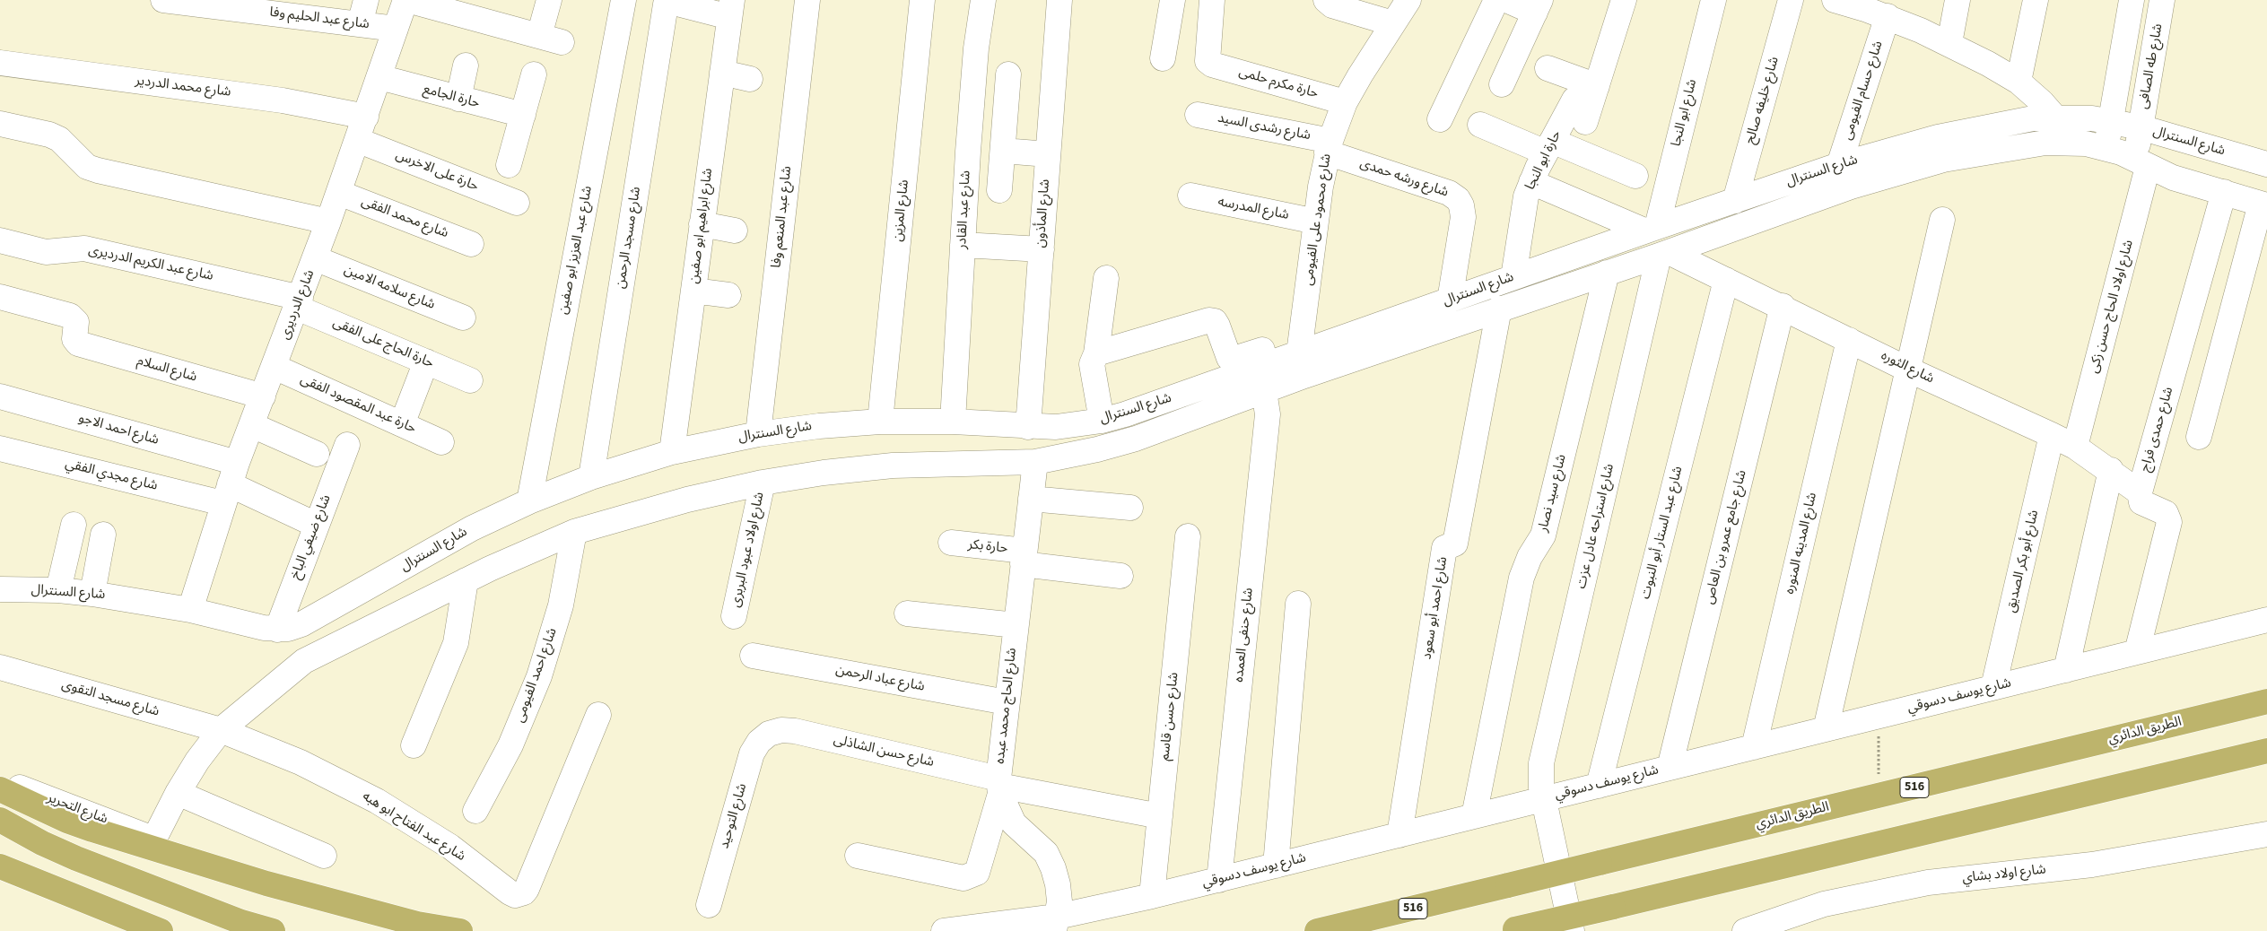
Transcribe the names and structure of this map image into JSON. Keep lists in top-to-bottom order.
{
  "streets": {
    "highway": ["الطريق الدائري", "516"],
    "street": [
      "شارع عبد الحليم وفا",
      "شارع طه الصافى",
      "حارة مكرم حلمى",
      "شارع محمد الدردير",
      "شارع حسام الفيومى",
      "حارة الجامع",
      "شارع خليفه صالح",
      "شارع ابو النجا",
      "شارع رشدى السيد",
      "شارع السنترال",
      "حارة ابو النجا",
      "حارة على الاخرس",
      "شارع ورشه حمدى",
      "شارع المدرسه",
      "شارع عبد القادر",
      "شارع المزين",
      "شارع المأذون",
      "شارع عبد المنعم وفا",
      "شارع محمد الفقى",
      "شارع محمود على الفيومى",
      "شارع ابراهيم ابو صفين",
      "شارع مسجد الرحمن",
      "شارع عبد العزيز ابو صفين",
      "شارع عبد الكريم الدرديرى",
      "شارع سلامه الامين",
      "شارع الدرديرى",
      "شارع اولاد الحاج حسن زكى",
      "حارة الحاج على الفقى",
      "شارع الثوره",
      "شارع السلام",
      "حارة عبد المقصود الفقى",
      "شارع احمد الاجو",
      "شارع حمدى فراج",
      "شارع مجدي الفقي",
      "شارع سيد نصار",
      "شارع استراحه عادل عزت",
      "شارع عبد الستار أبو النبوت",
      "شارع ضيفي الباخ",
      "شارع جامع عمرو بن العاص",
      "شارع المدينه المنوره",
      "حارة بكر",
      "شارع اولاد عبود البربرى",
      "شارع أبو بكر الصديق",
      "شارع احمد أبو سعود",
      "شارع حنفى العمده",
      "شارع احمد الفيومى",
      "شارع عباد الرحمن",
      "شارع يوسف دسوقي",
      "شارع مسجد التقوى",
      "شارع الحاج محمد عبده",
      "شارع حسن قاسم",
      "شارع حسن الشاذلى",
      "شارع التحرير",
      "شارع التوحيد",
      "شارع عبد الفتاح ابو هبه",
      "شارع اولاد بشاي"
    ]
  },
  "crossings": [
    ["شارع عبد الحليم وفا", "شارع الدرديرى"],
    ["شارع طه الصافى", "شارع السنترال"],
    ["شارع طه الصافى", "شارع اولاد الحاج حسن زكى"],
    ["حارة مكرم حلمى", "شارع محمود على الفيومى"],
    ["شارع محمد الدردير", "شارع الدرديرى"],
    ["شارع حسام الفيومى", "شارع السنترال"],
    ["حارة الجامع", "شارع الدرديرى"],
    ["شارع خليفه صالح", "شارع السنترال"],
    ["شارع ابو النجا", "شارع السنترال"],
    ["شارع رشدى السيد", "شارع ورشه حمدى"],
    ["شارع رشدى السيد", "شارع محمود على الفيومى"],
    ["شارع السنترال", "حارة ابو النجا"],
    ["شارع السنترال", "شارع ورشه حمدى"],
    ["شارع السنترال", "شارع عبد القادر"],
    ["شارع السنترال", "شارع المزين"],
    ["شارع السنترال", "شارع المأذون"],
    ["شارع السنترال", "شارع عبد المنعم وفا"],
    ["شارع السنترال", "شارع محمود على الفيومى"],
    ["شارع السنترال", "شارع ابراهيم ابو صفين"],
    ["شارع السنترال", "شارع مسجد الرحمن"],
    ["شارع السنترال", "شارع عبد العزيز ابو صفين"],
    ["شارع السنترال", "شارع الدرديرى"],
    ["شارع السنترال", "شارع اولاد الحاج حسن زكى"],
    ["شارع السنترال", "شارع الثوره"],
    ["شارع السنترال", "شارع حمدى فراج"],
    ["شارع السنترال", "شارع سيد نصار"],
    ["شارع السنترال", "شارع استراحه عادل عزت"],
    ["شارع السنترال", "شارع ضيفي الباخ"],
    ["شارع السنترال", "شارع اولاد عبود البربرى"],
    ["شارع السنترال", "شارع احمد أبو سعود"],
    ["شارع السنترال", "شارع حنفى العمده"],
    ["شارع السنترال", "شارع احمد الفيومى"],
    ["شارع السنترال", "شارع مسجد التقوى"],
    ["شارع السنترال", "شارع الحاج محمد عبده"],
    ["شارع السنترال", "شارع التحرير"],
    ["شارع السنترال", "شارع عبد الفتاح ابو هبه"],
    ["حارة على الاخرس", "شارع الدرديرى"],
    ["شارع ورشه حمدى", "شارع محمود على الفيومى"],
    ["شارع المدرسه", "شارع محمود على الفيومى"],
    ["شارع محمد الفقى", "شارع الدرديرى"],
    ["شارع ابراهيم ابو صفين", "شارع مسجد الرحمن"],
    ["شارع عبد الكريم الدرديرى", "شارع الدرديرى"],
    ["شارع عبد الكريم الدرديرى", "حارة الحاج على الفقى"],
    ["شارع سلامه الامين", "شارع الدرديرى"],
    ["شارع الدرديرى", "حارة الحاج على الفقى"],
    ["شارع الدرديرى", "شارع السلام"],
    ["شارع الدرديرى", "حارة عبد المقصود الفقى"],
    ["شارع الدرديرى", "شارع احمد الاجو"],
    ["شارع الدرديرى", "شارع مجدي الفقي"],
    ["شارع اولاد الحاج حسن زكى", "شارع الثوره"],
    ["شارع الثوره", "شارع حمدى فراج"],
    ["شارع الثوره", "شارع استراحه عادل عزت"],
    ["شارع الثوره", "شارع عبد الستار أبو النبوت"],
    ["شارع الثوره", "شارع جامع عمرو بن العاص"],
    ["شارع الثوره", "شارع المدينه المنوره"],
    ["شارع الثوره", "شارع أبو بكر الصديق"],
    ["شارع احمد الاجو", "شارع مجدي الفقي"],
    ["شارع سيد نصار", "شارع يوسف دسوقي"],
    ["شارع استراحه عادل عزت", "شارع يوسف دسوقي"],
    ["شارع عبد الستار أبو النبوت", "شارع يوسف دسوقي"],
    ["شارع جامع عمرو بن العاص", "شارع يوسف دسوقي"],
    ["شارع المدينه المنوره", "شارع يوسف دسوقي"],
    ["حارة بكر", "شارع الحاج محمد عبده"],
    ["شارع أبو بكر الصديق", "شارع يوسف دسوقي"],
    ["شارع احمد أبو سعود", "شارع يوسف دسوقي"],
    ["شارع حنفى العمده", "شارع يوسف دسوقي"],
    ["شارع عباد الرحمن", "شارع الحاج محمد عبده"],
    ["شارع يوسف دسوقي", "شارع حسن قاسم"],
    ["شارع مسجد التقوى", "شارع عبد الفتاح ابو هبه"],
    ["شارع الحاج محمد عبده", "شارع حسن الشاذلى"],
    ["شارع حسن قاسم", "شارع حسن الشاذلى"],
    ["شارع حسن الشاذلى", "شارع التوحيد"]
  ]
}
